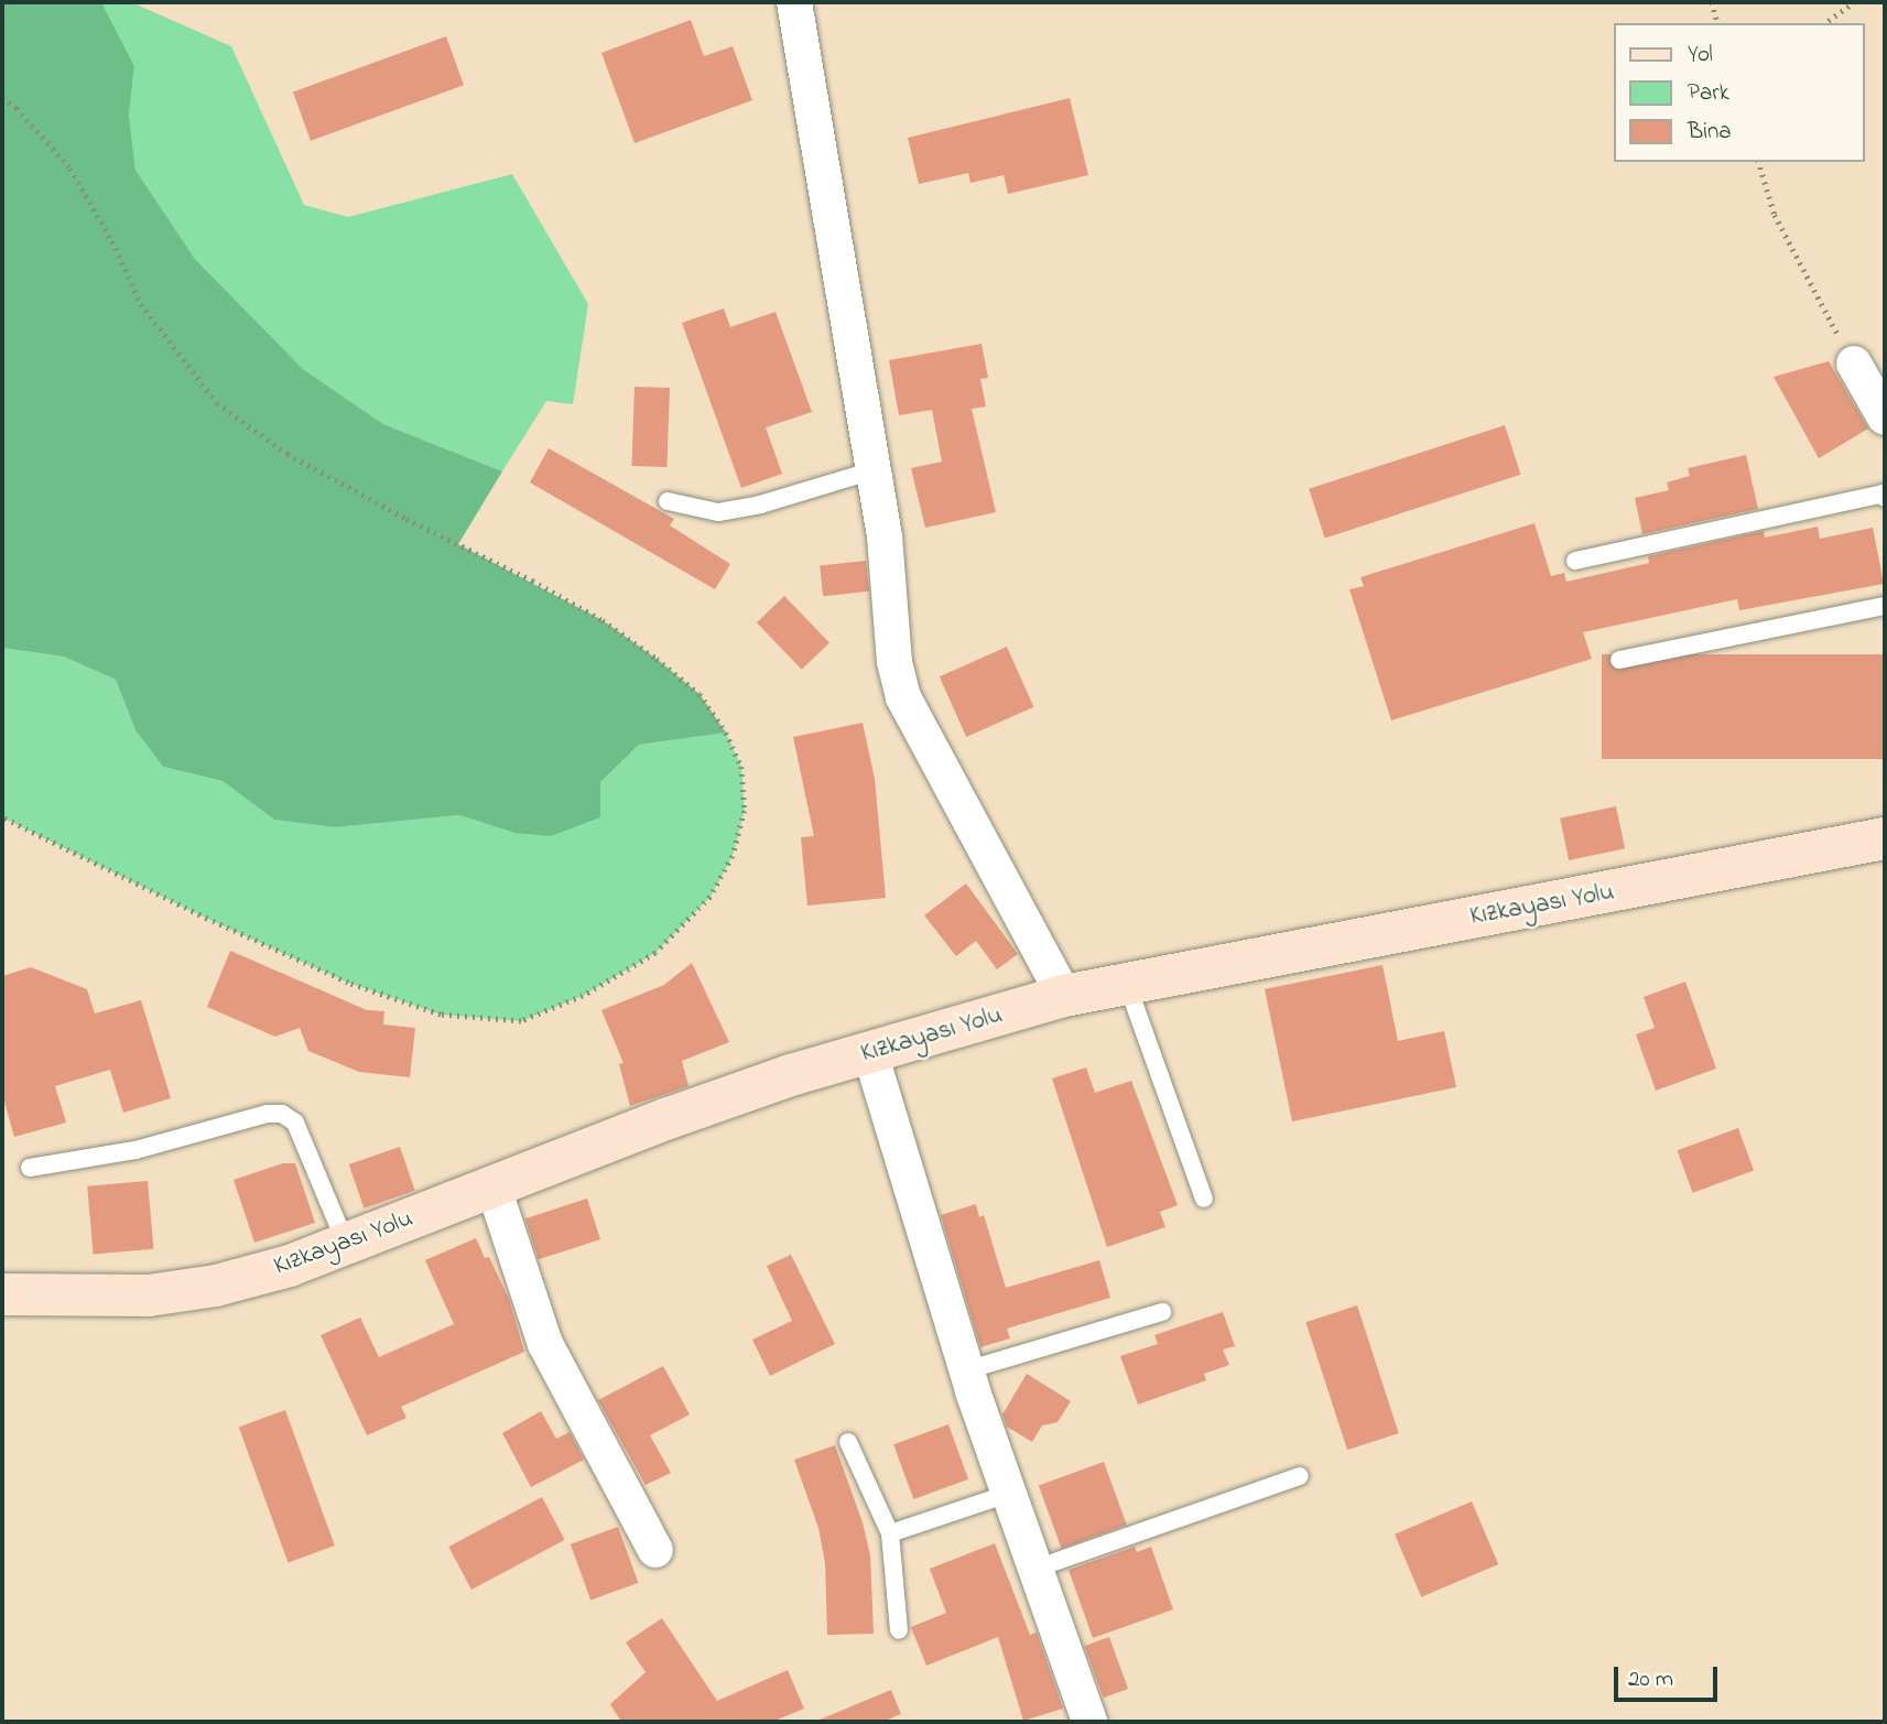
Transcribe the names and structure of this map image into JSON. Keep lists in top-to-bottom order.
{
  "streets": {
    "street": ["Kızkayası Yolu"]
  },
  "legend": ["Yol", "Park", "Bina"],
  "scale_bar": "20 m"
}
